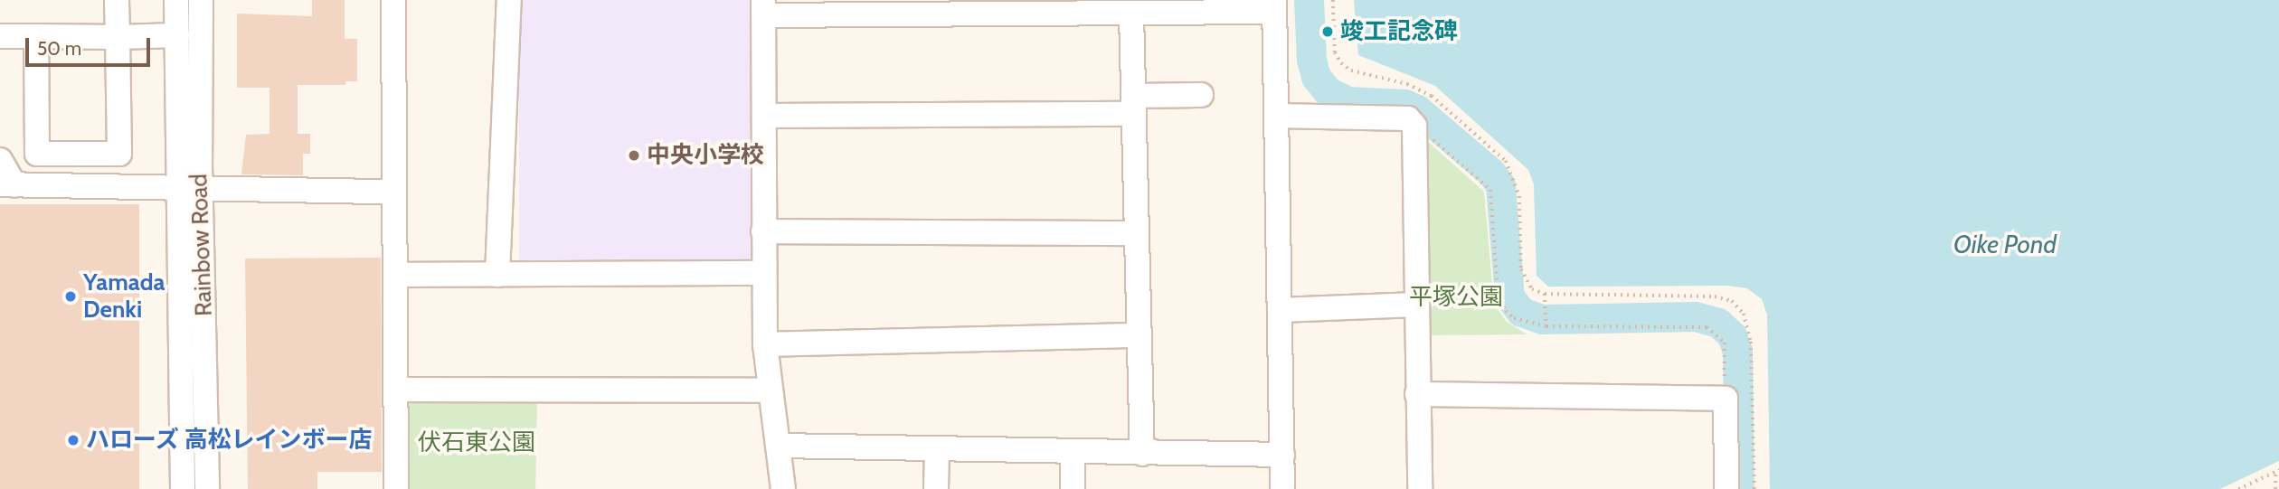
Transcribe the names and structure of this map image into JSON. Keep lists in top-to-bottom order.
{
  "streets": {
    "street": ["Rainbow Road"]
  },
  "water": ["Oike Pond"],
  "parks": ["平塚公園", "伏石東公園"],
  "places": [
    "竣工記念碑",
    "中央小学校",
    "Yamada Denki",
    "ハローズ 高松レインボー店"
  ],
  "scale_bar": "50 m"
}
